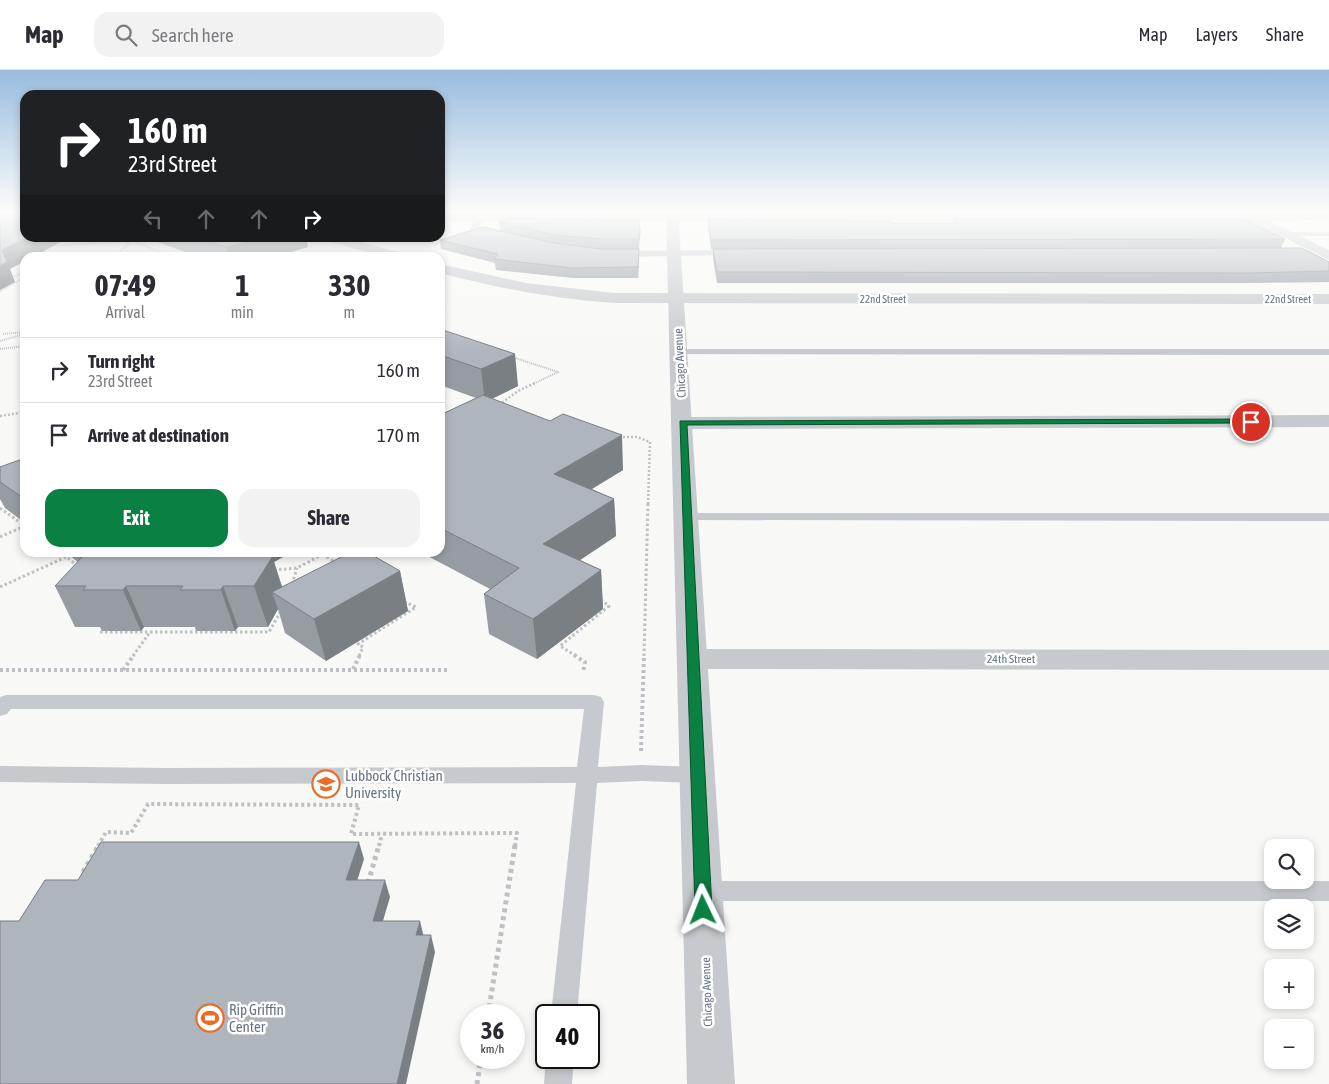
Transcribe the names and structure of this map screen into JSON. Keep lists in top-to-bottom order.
{
  "streets": {
    "street": ["22nd Street", "Chicago Avenue", "24th Street"]
  },
  "crossings": [
    ["22nd Street", "Chicago Avenue"],
    ["Chicago Avenue", "24th Street"]
  ],
  "places": {
    "school or university": ["Lubbock Christian University"],
    "sports": ["Rip Griffin Center"]
  },
  "page": {
    "header": "Map",
    "search": "Search here",
    "nav": ["Map", "Layers", "Share"],
    "turn": ["160 m", "23rd Street"],
    "eta": [
      "07:49",
      "Arrival",
      "1",
      "min",
      "330",
      "m"
    ],
    "list": [
      {
        "name": "Turn right",
        "note": "23rd Street",
        "value": "160 m"
      },
      {
        "name": "Arrive at destination",
        "value": "170 m"
      }
    ],
    "buttons": ["Exit", "Share"],
    "map_buttons": ["+", "−"],
    "speed": "36 km/h",
    "limit": "40"
  }
}
